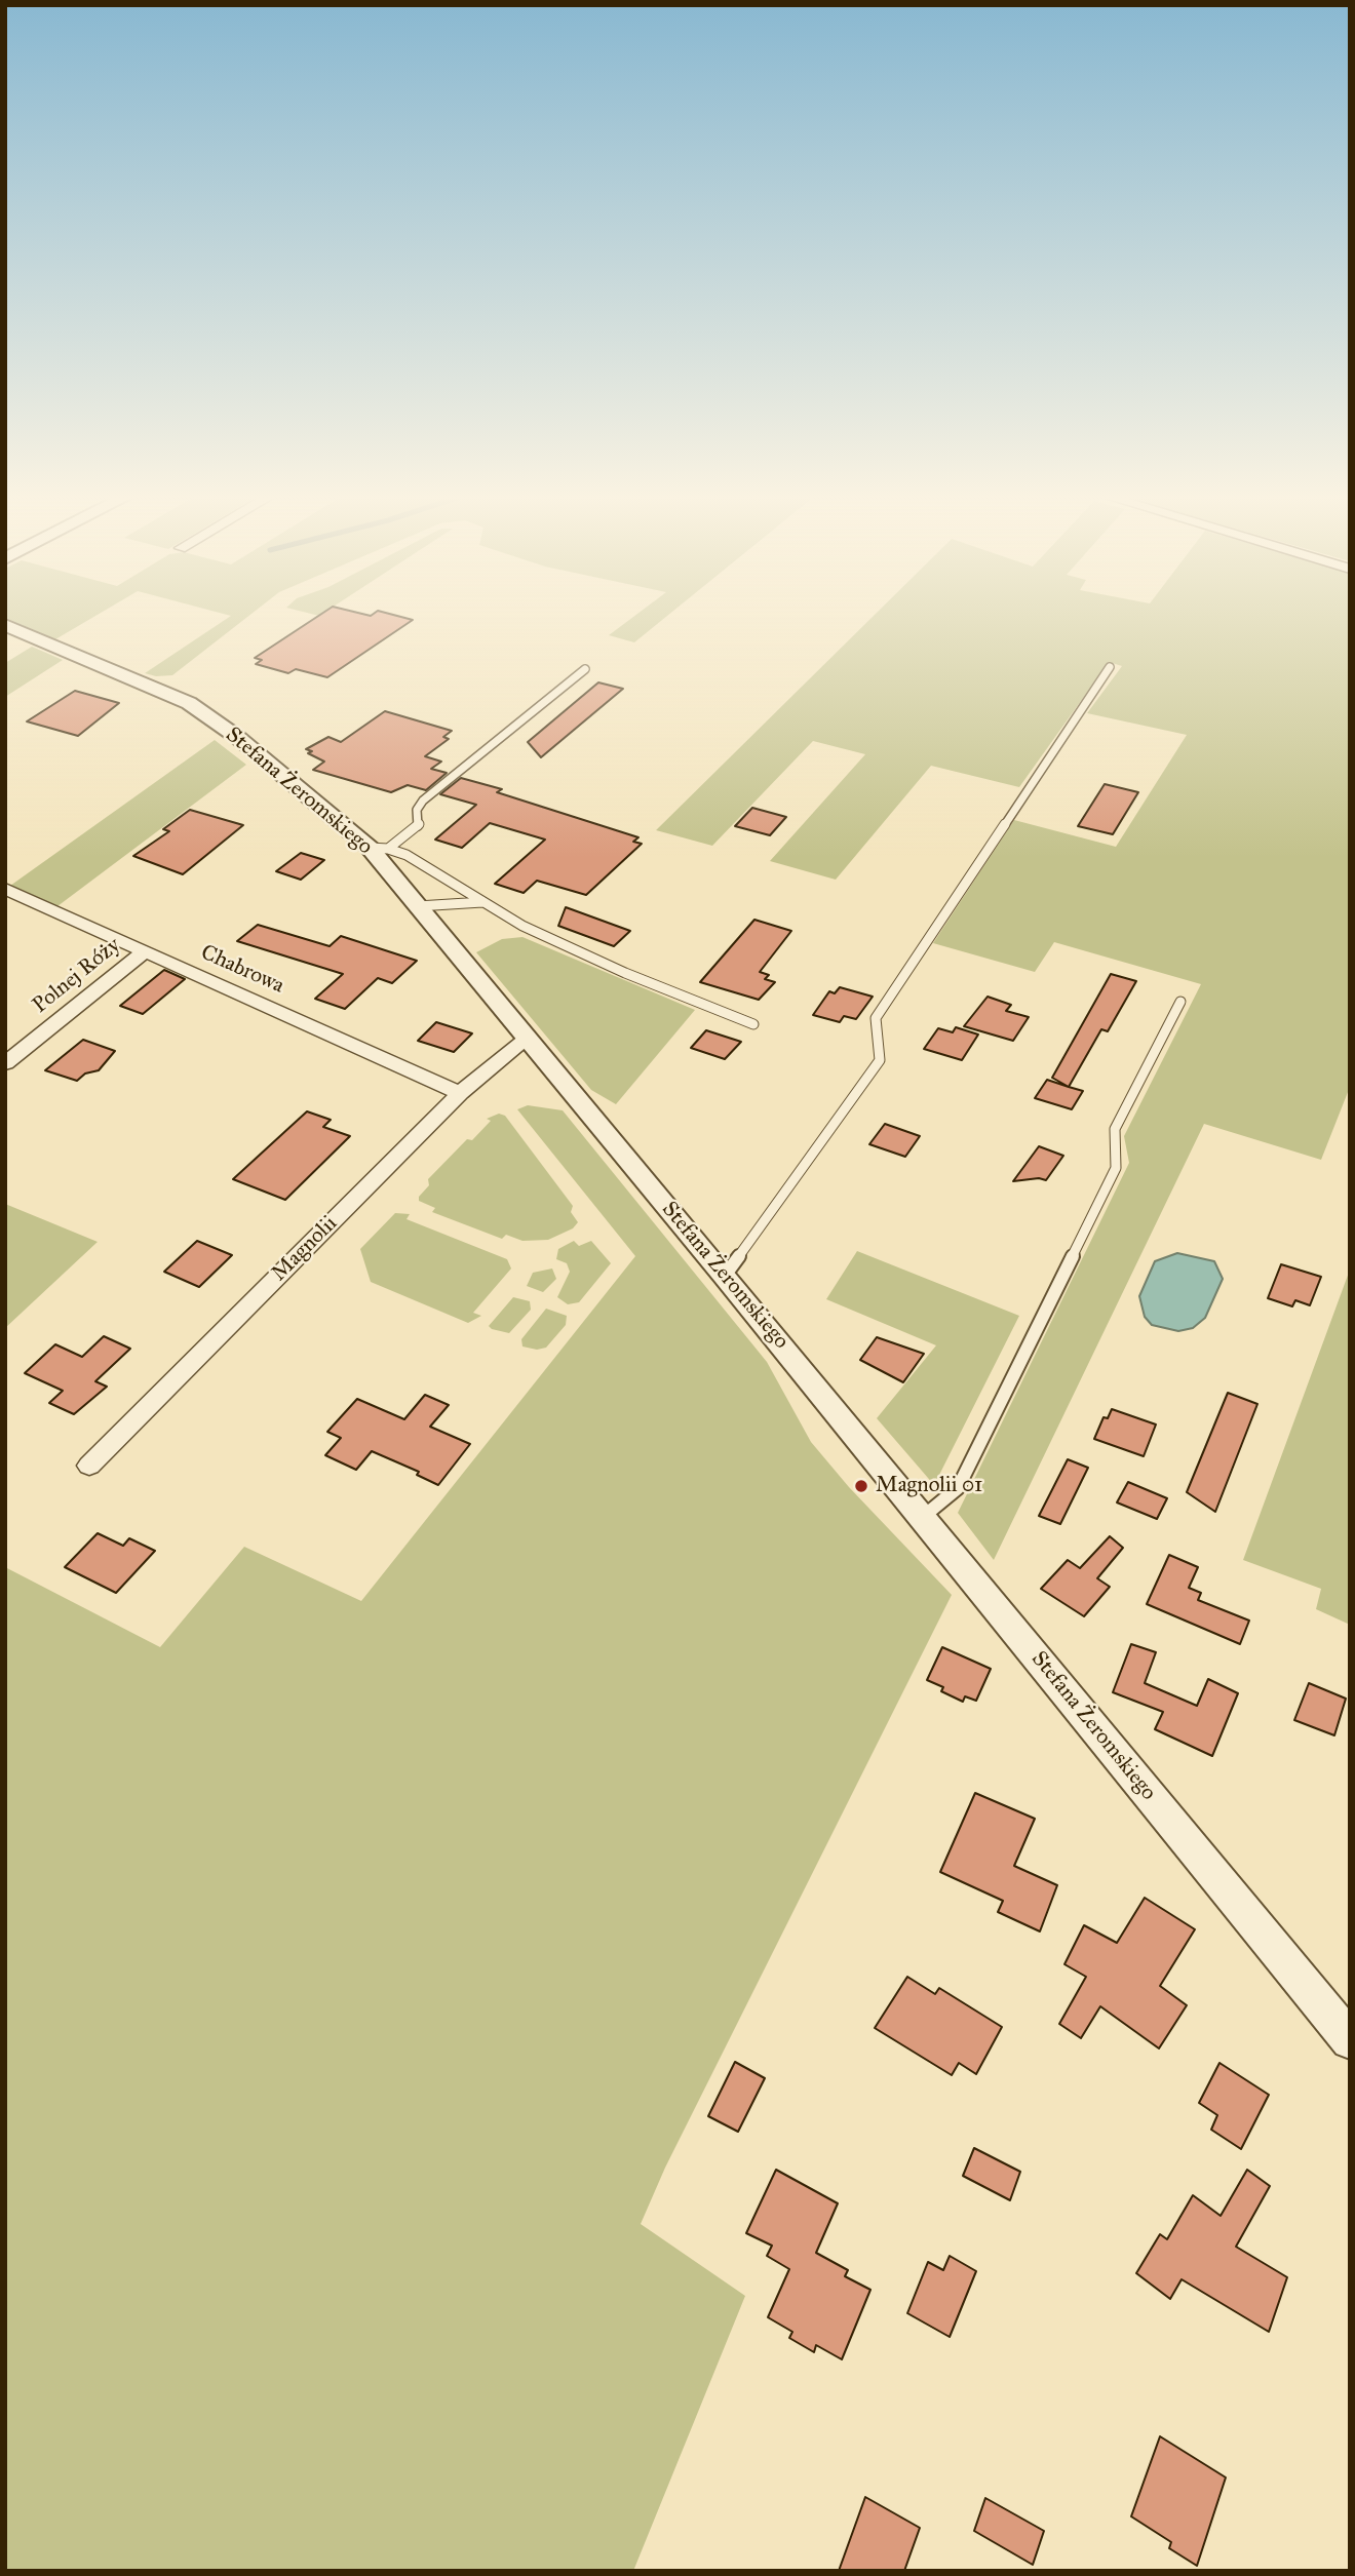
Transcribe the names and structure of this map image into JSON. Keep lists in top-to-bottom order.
{
  "streets": {
    "street": [
      "Stefana Żeromskiego",
      "Chabrowa",
      "Polnej Róży",
      "Magnolii"
    ]
  },
  "crossings": [
    ["Stefana Żeromskiego", "Magnolii"],
    ["Chabrowa", "Polnej Róży"],
    ["Chabrowa", "Magnolii"]
  ],
  "places": ["Magnolii 01"]
}
